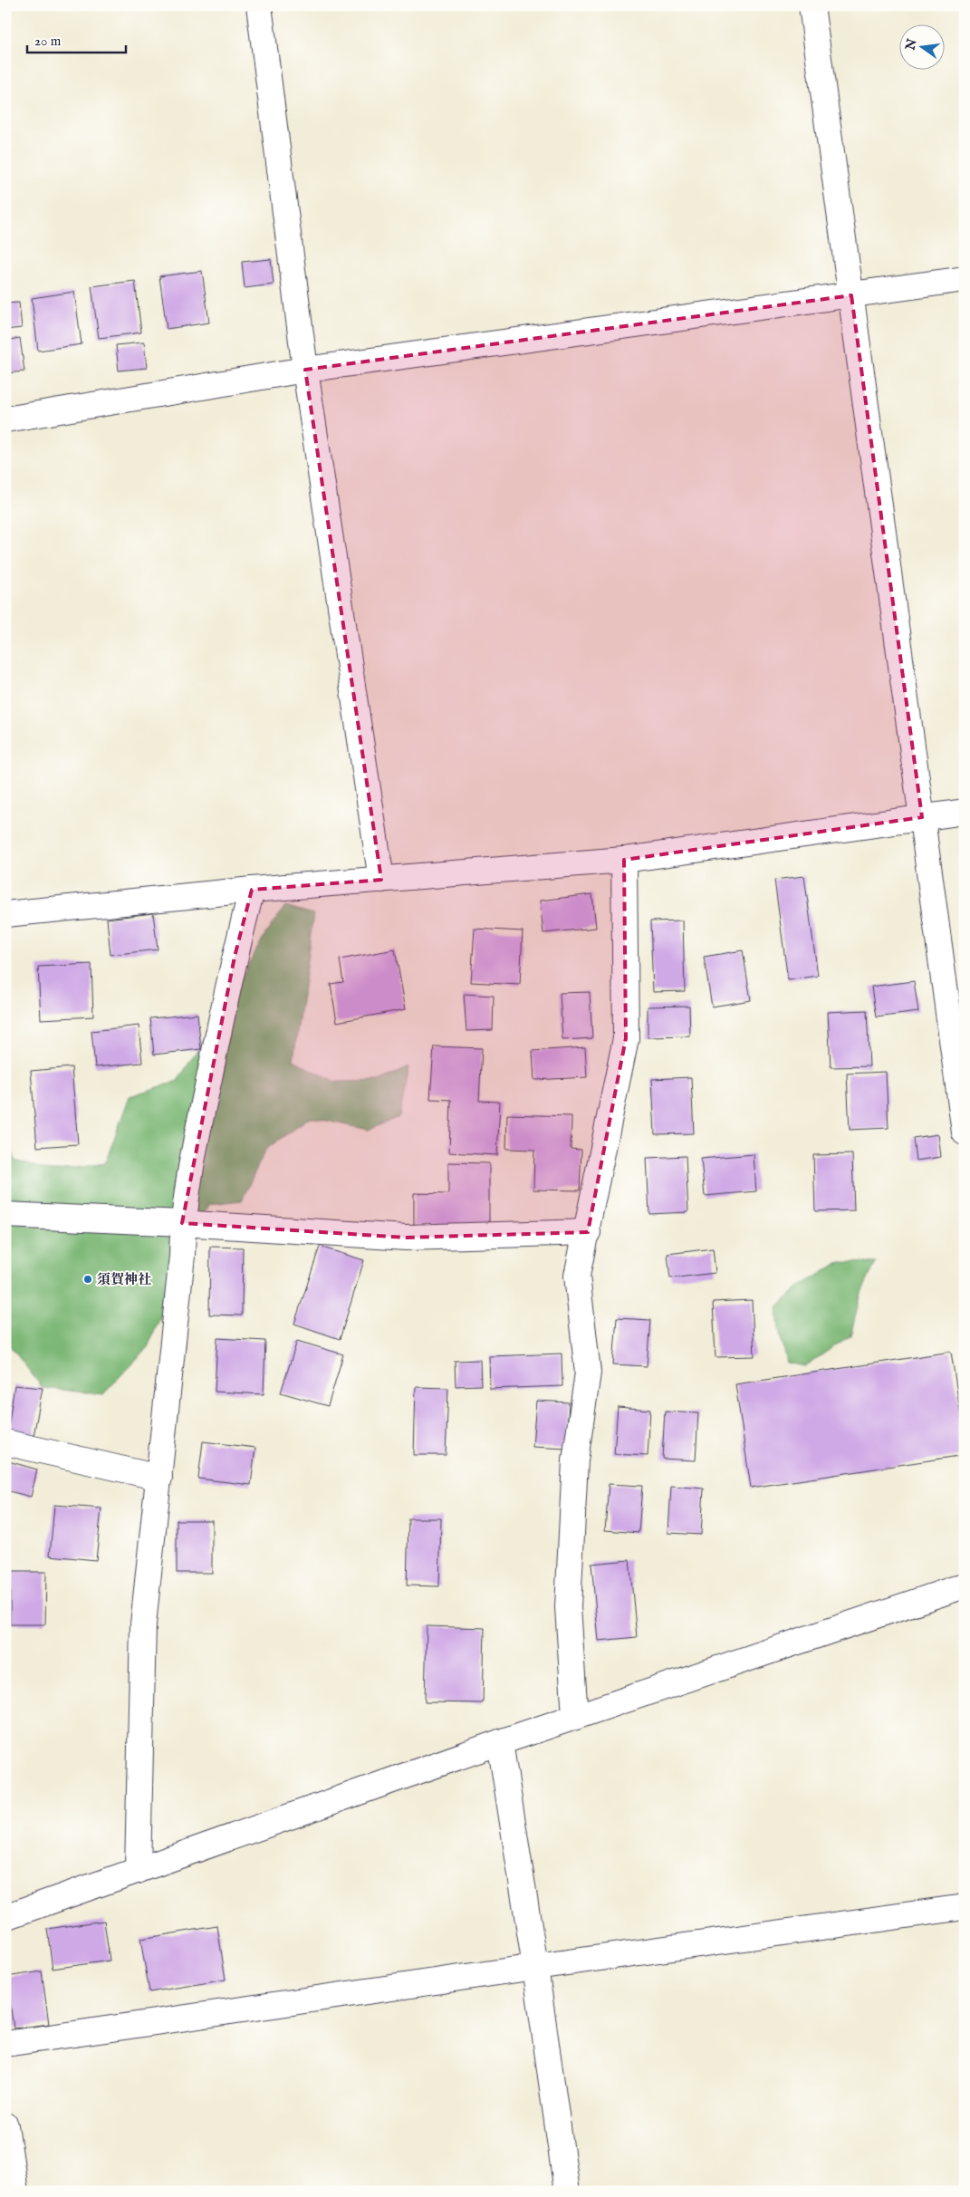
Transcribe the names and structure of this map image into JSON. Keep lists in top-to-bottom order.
{
  "places": ["須賀神社"],
  "scale_bar": "20 m",
  "north": "left"
}
